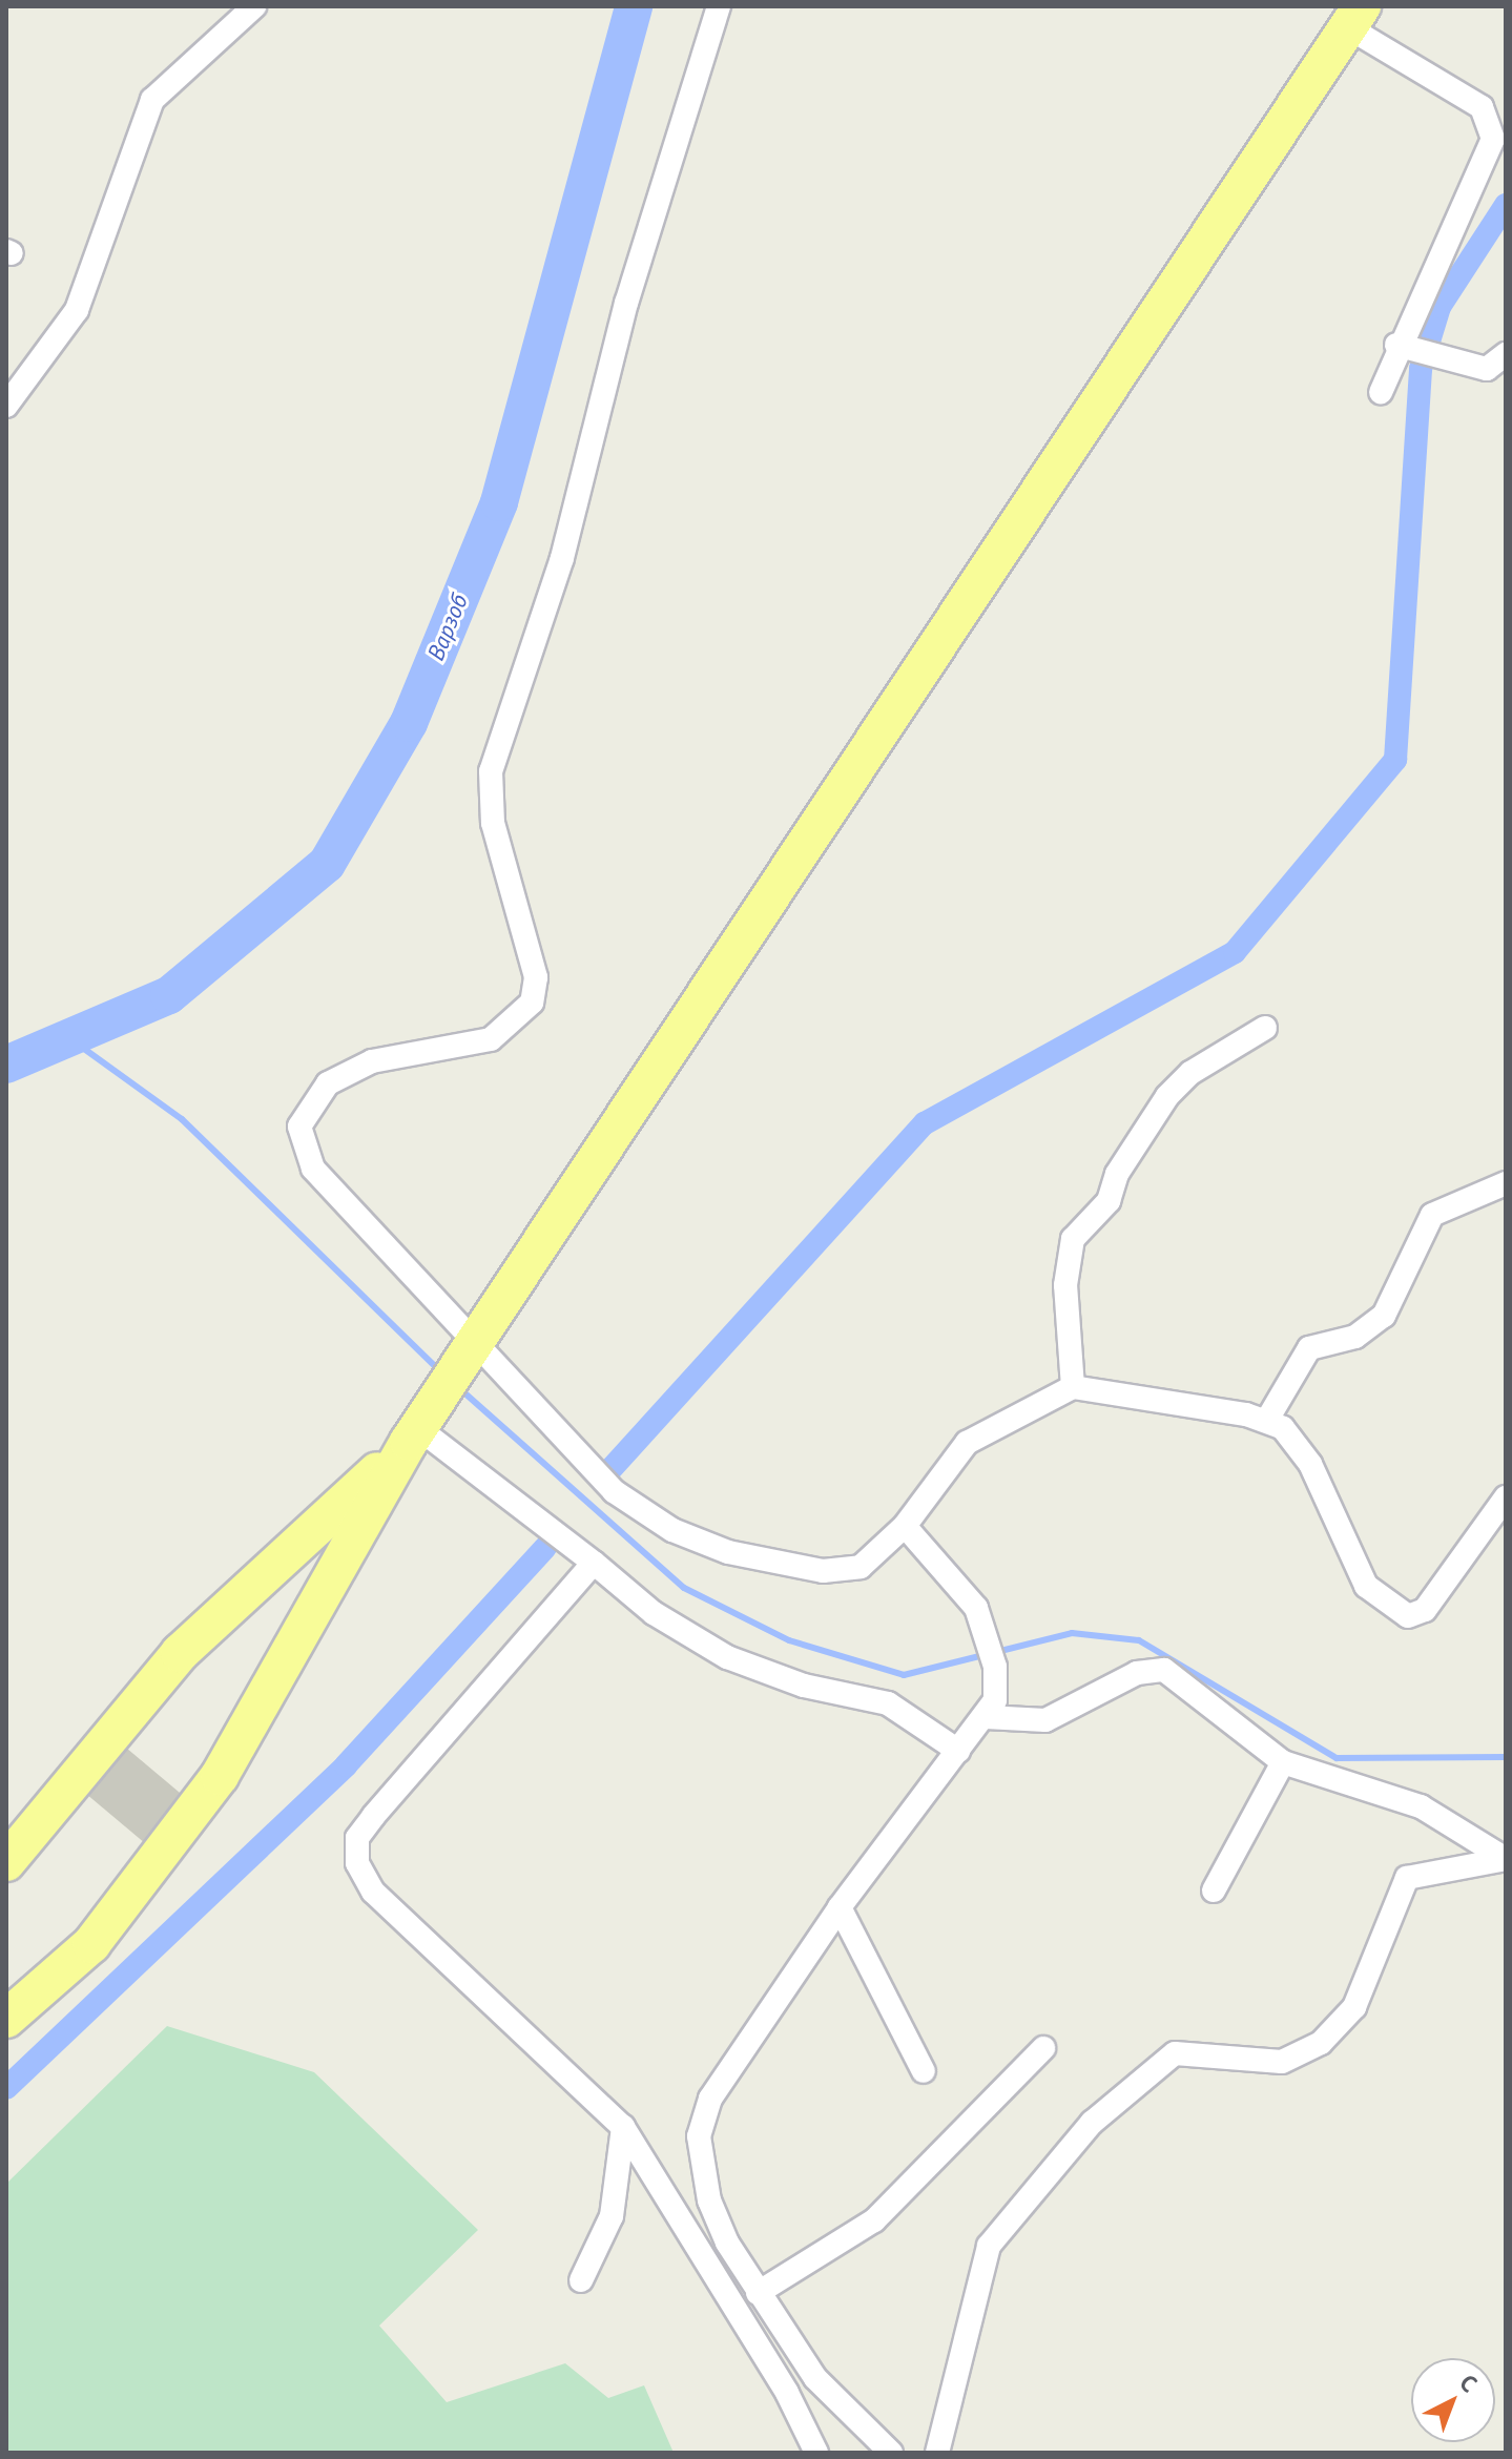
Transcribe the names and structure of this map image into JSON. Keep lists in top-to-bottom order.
{
  "water": ["Варзоб"],
  "north": "top right"
}
